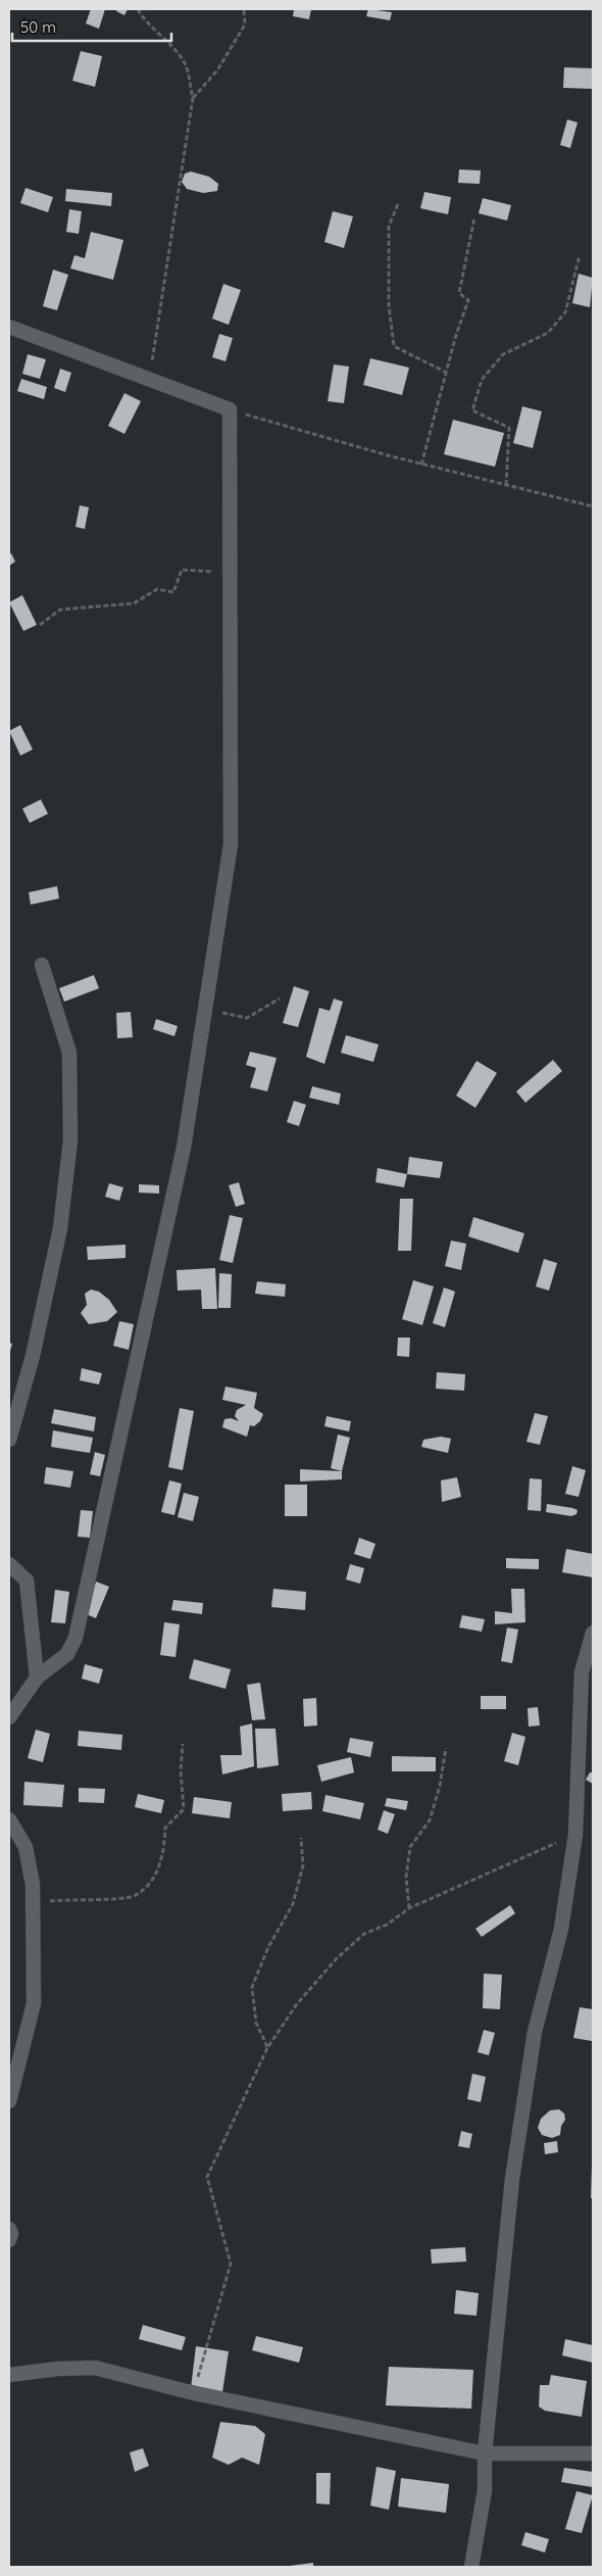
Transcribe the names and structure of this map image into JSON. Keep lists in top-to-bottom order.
{
  "scale_bar": "50 m"
}
